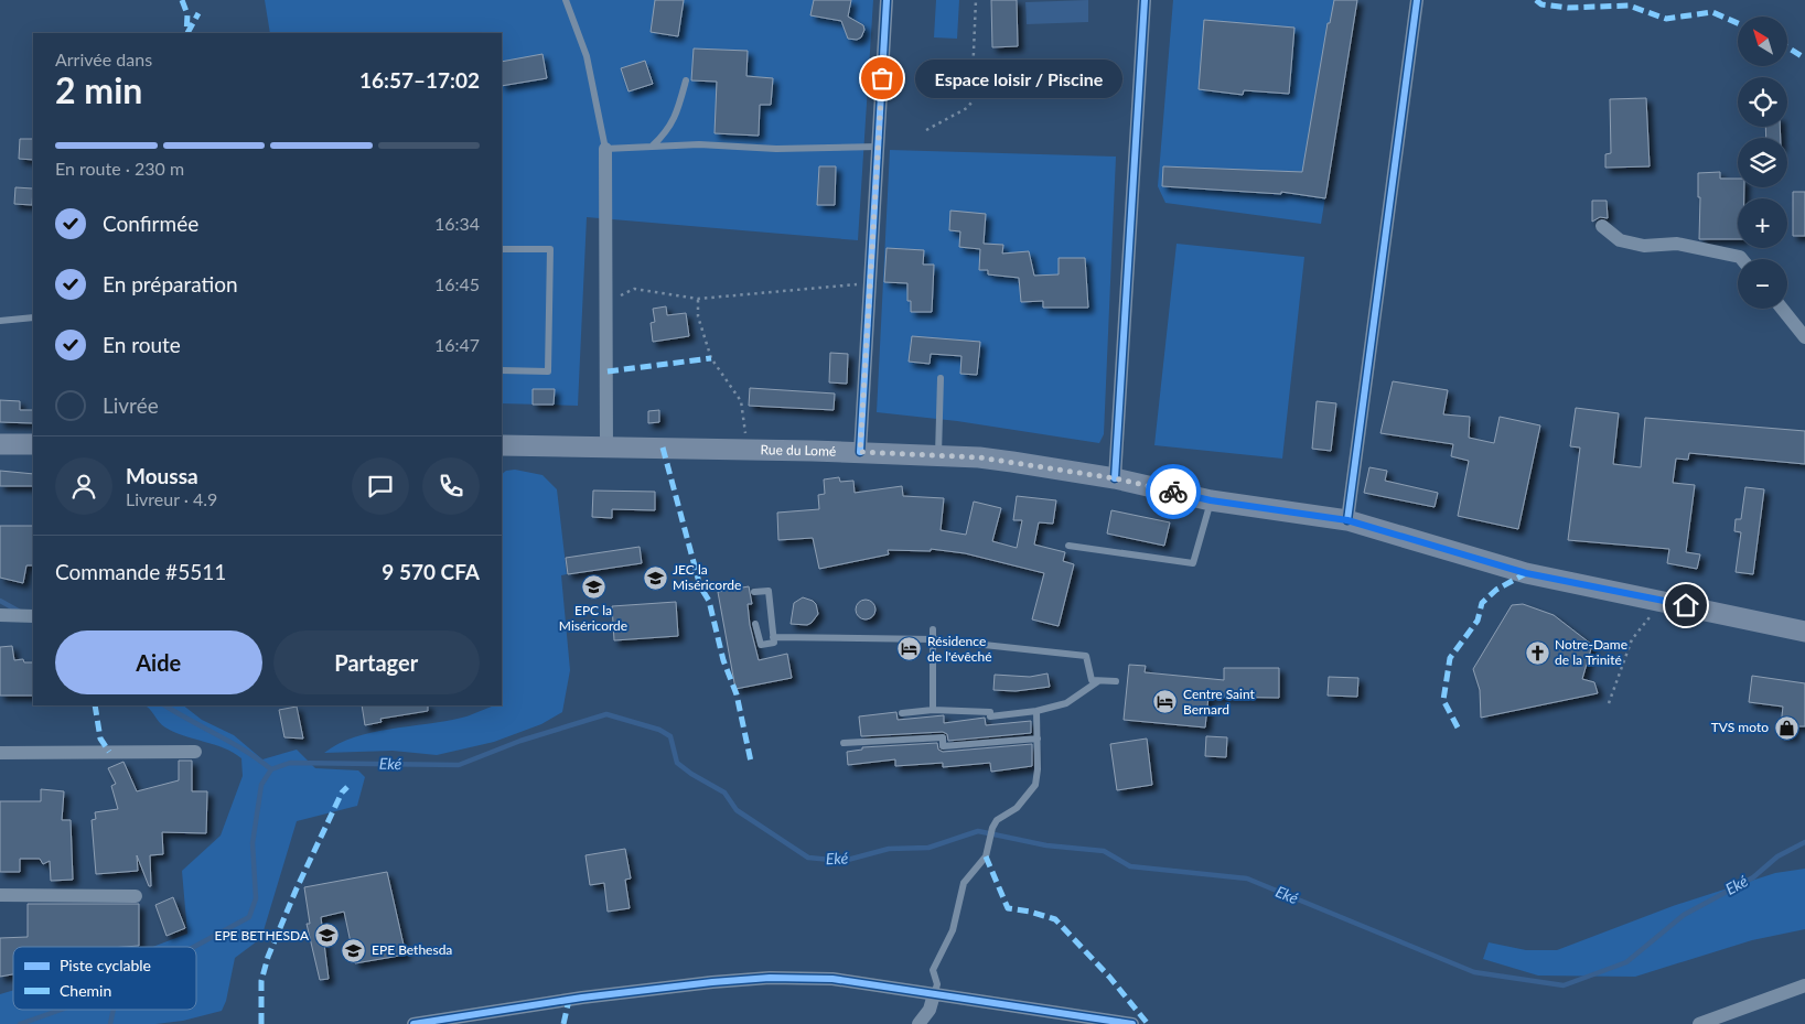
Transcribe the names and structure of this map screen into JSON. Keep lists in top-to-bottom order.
{
  "streets": {
    "main road": ["Rue du Lomé"]
  },
  "water": ["Eké"],
  "places": {
    "other": ["Espace loisir / Piscine"],
    "school or university": [
      "JEC la Miséricorde",
      "EPC la Miséricorde",
      "EPE BETHESDA",
      "EPE Bethesda"
    ],
    "hotel": ["Résidence de l'évêché", "Centre Saint Bernard"],
    "church": ["Notre-Dame de la Trinité"],
    "shop": ["TVS moto"]
  },
  "legend": ["Piste cyclable", "Chemin"],
  "north": "top left",
  "page": {
    "map_buttons": ["+", "−"],
    "heading": ["2 min", "Arrivée dans", "16:57–17:02"],
    "panel": [
      "Moussa",
      "Livreur · 4.9",
      "Commande #5511",
      "9 570 CFA"
    ],
    "bubble": "Espace loisir / Piscine",
    "bar": "En route · 230 m",
    "list": [
      ["Confirmée", "16:34"],
      ["En préparation", "16:45"],
      ["En route", "16:47"],
      "Livrée"
    ],
    "buttons": ["Aide", "Partager"]
  }
}
